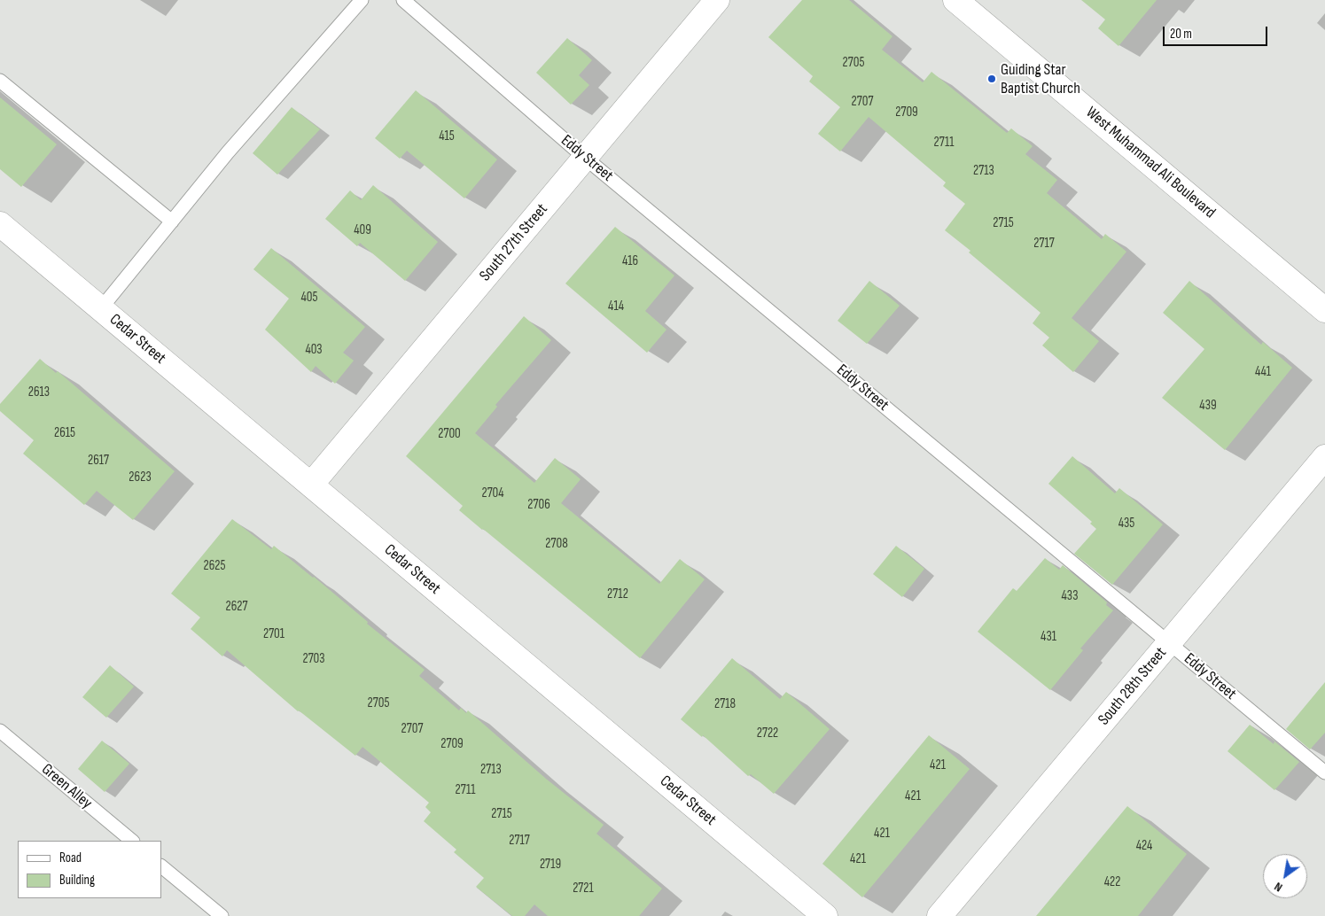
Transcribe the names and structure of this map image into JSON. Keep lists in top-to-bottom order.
{
  "streets": {
    "street": [
      "West Muhammad Ali Boulevard",
      "South 27th Street",
      "Cedar Street",
      "South 28th Street"
    ],
    "lane": ["Eddy Street", "Green Alley"]
  },
  "crossings": [
    ["Eddy Street", "South 27th Street"],
    ["Eddy Street", "South 28th Street"],
    ["South 27th Street", "Cedar Street"]
  ],
  "places": ["Guiding Star Baptist Church"],
  "house_numbers": [
    "2705",
    "2707",
    "2709",
    "415",
    "2711",
    "2713",
    "2715",
    "409",
    "2717",
    "416",
    "405",
    "414",
    "403",
    "441",
    "2613",
    "439",
    "2615",
    "2700",
    "2617",
    "2623",
    "2704",
    "2706",
    "435",
    "2708",
    "2625",
    "2712",
    "433",
    "2627",
    "2701",
    "431",
    "2703",
    "2705",
    "2718",
    "2707",
    "2722",
    "2709",
    "421",
    "2713",
    "2711",
    "421",
    "2715",
    "421",
    "2717",
    "424",
    "421",
    "2719",
    "422",
    "2721"
  ],
  "legend": ["Road", "Building"],
  "scale_bar": "20 m",
  "north": "bottom left"
}
